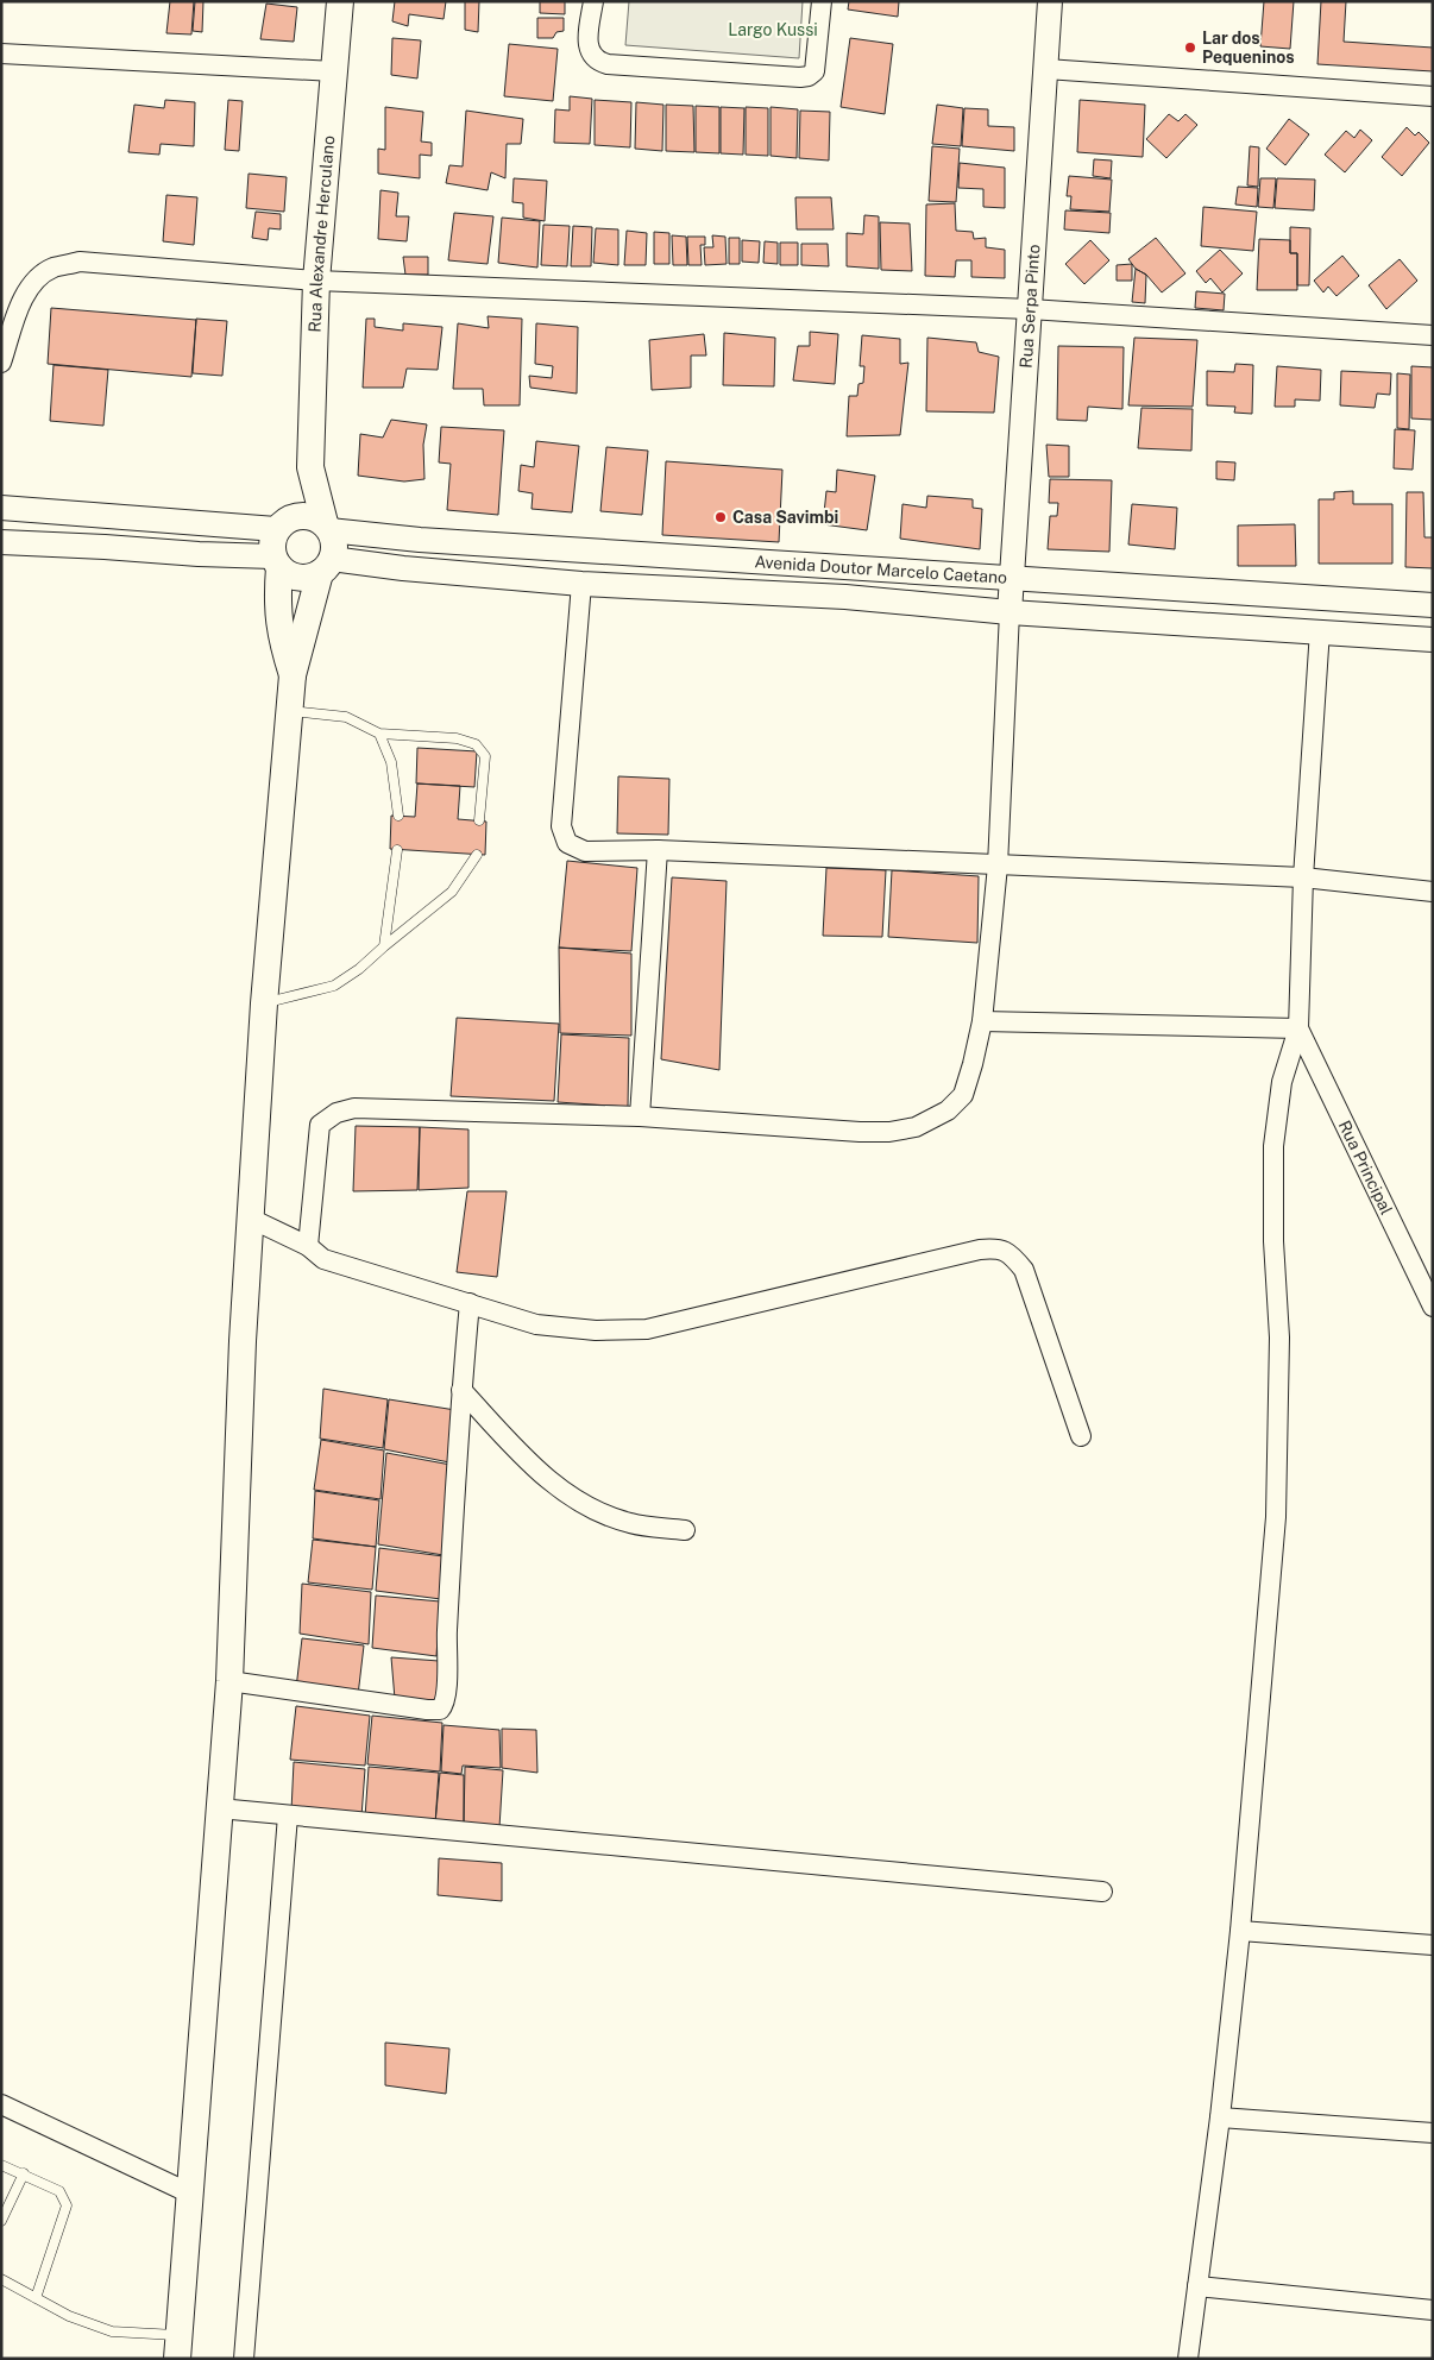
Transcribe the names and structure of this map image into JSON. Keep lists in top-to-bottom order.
{
  "streets": {
    "main road": ["Rua Alexandre Herculano", "Avenida Doutor Marcelo Caetano"],
    "street": ["Rua Serpa Pinto", "Rua Principal"]
  },
  "crossings": [
    ["Rua Alexandre Herculano", "Avenida Doutor Marcelo Caetano"],
    ["Rua Serpa Pinto", "Avenida Doutor Marcelo Caetano"]
  ],
  "parks": ["Largo Kussi"],
  "places": ["Lar dos Pequeninos", "Casa Savimbi"]
}
